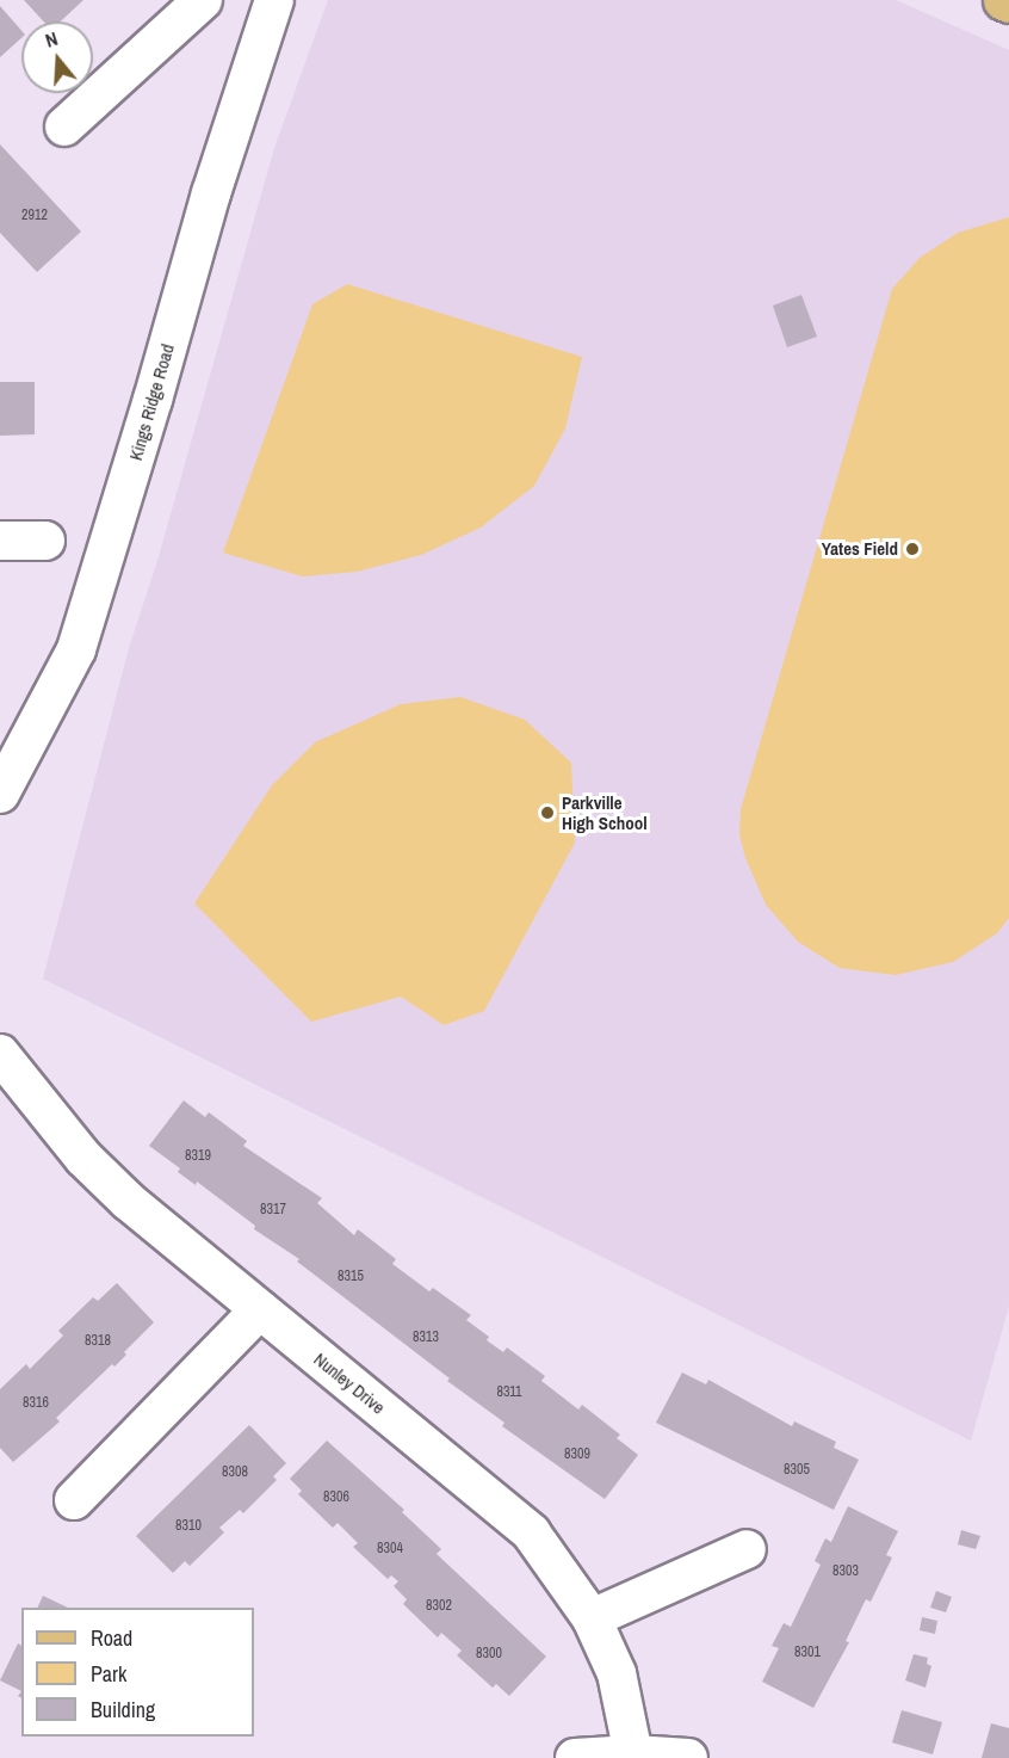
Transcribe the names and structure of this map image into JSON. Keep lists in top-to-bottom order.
{
  "streets": {
    "street": ["Kings Ridge Road", "Nunley Drive"]
  },
  "places": ["Yates Field", "Parkville High School"],
  "house_numbers": [
    "2912",
    "8319",
    "8317",
    "8315",
    "8313",
    "8318",
    "8311",
    "8316",
    "8309",
    "8305",
    "8308",
    "8306",
    "8310",
    "8304",
    "8303",
    "8302",
    "8301",
    "8300"
  ],
  "legend": ["Road", "Park", "Building"],
  "north": "top"
}
